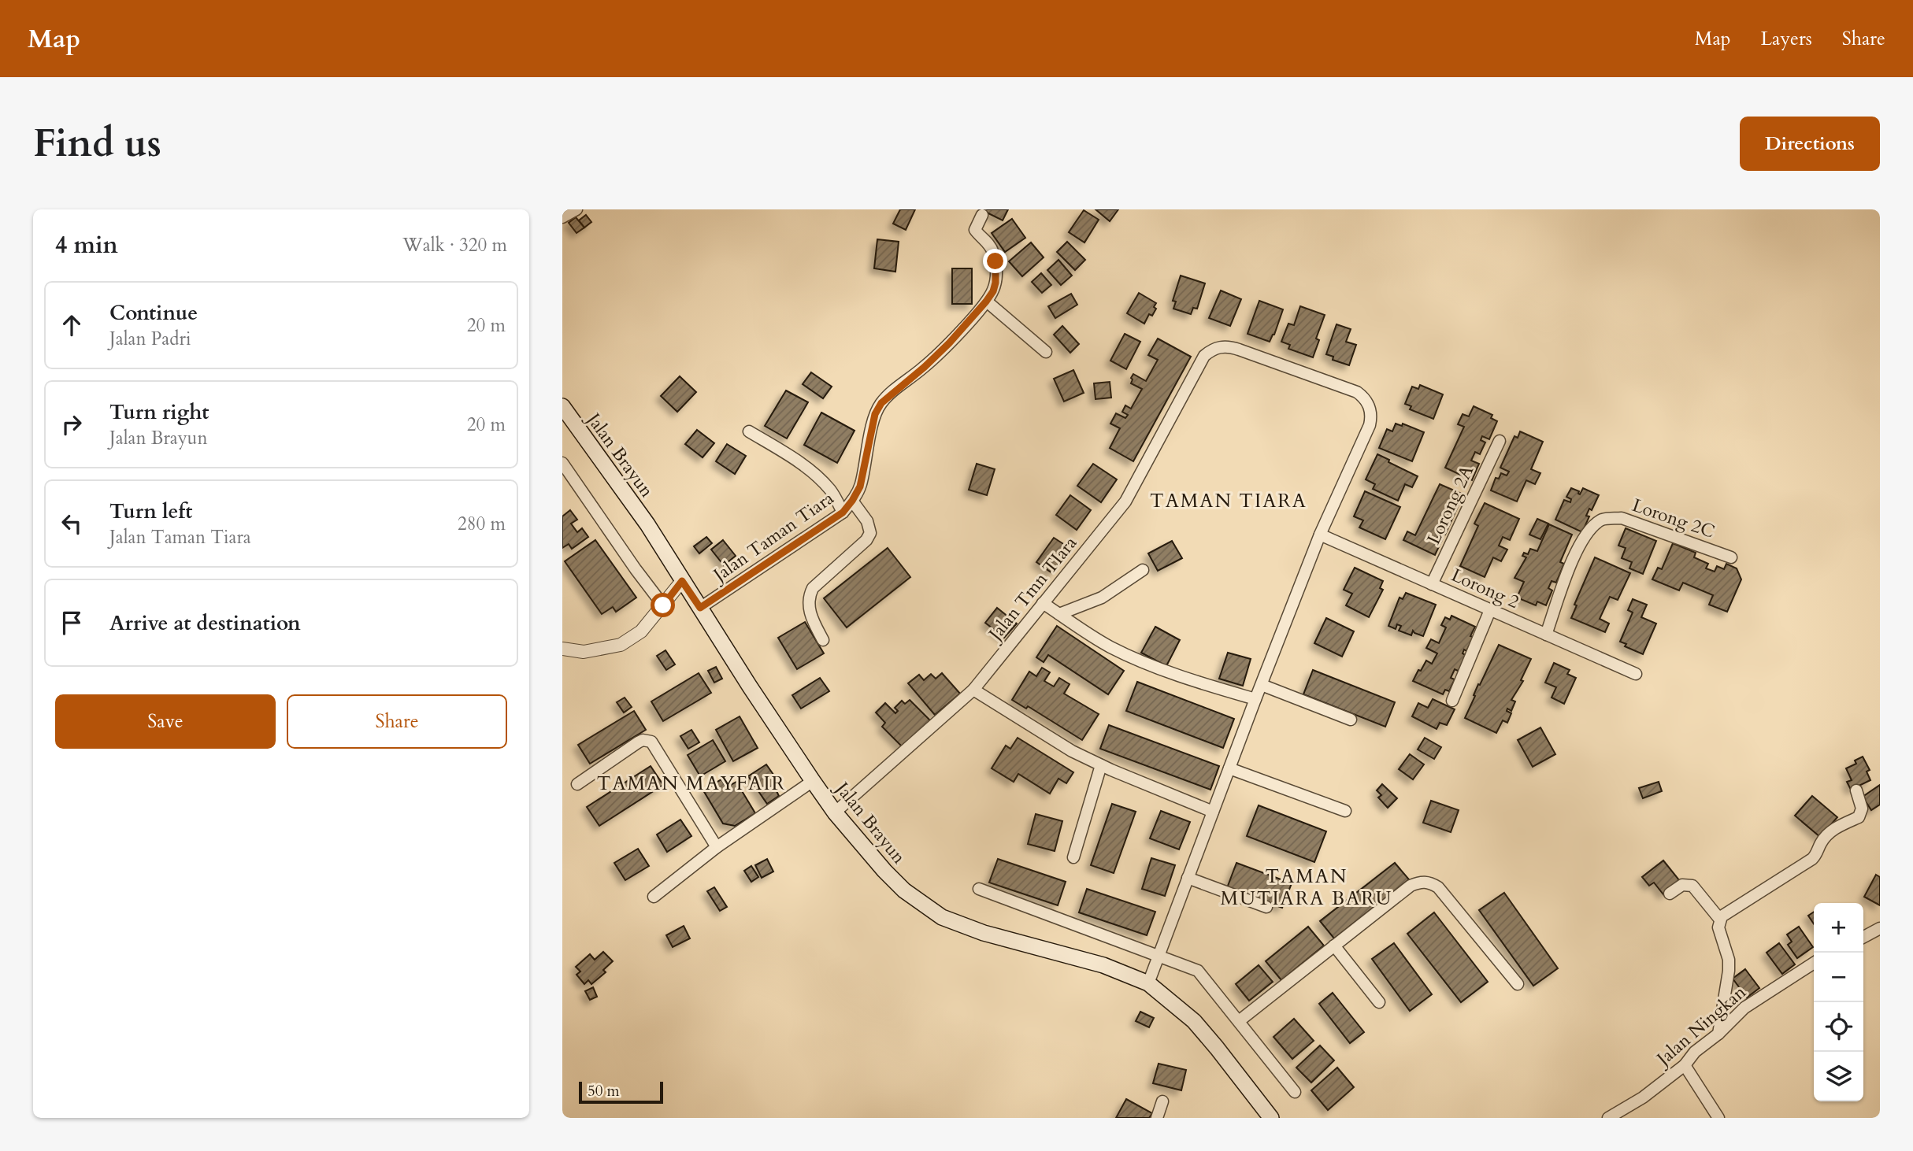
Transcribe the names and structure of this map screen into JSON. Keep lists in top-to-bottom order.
{
  "streets": {
    "main road": ["Jalan Brayun"],
    "street": [
      "Lorong 2A",
      "Lorong 2C",
      "Jalan Taman Tiara",
      "Jalan Tmn TIara",
      "Lorong 2",
      "Jalan Ningkan"
    ]
  },
  "crossings": [
    ["Jalan Brayun", "Jalan Taman Tiara"],
    ["Jalan Brayun", "Jalan Tmn TIara"],
    ["Lorong 2A", "Lorong 2"],
    ["Lorong 2C", "Lorong 2"],
    ["Jalan Tmn TIara", "Lorong 2"]
  ],
  "districts": ["TAMAN TIARA", "TAMAN MAYFAIR", "TAMAN MUTIARA BARU"],
  "scale_bar": "50 m",
  "page": {
    "header": "Map",
    "nav": ["Map", "Layers", "Share"],
    "buttons": [
      "Directions",
      ["Save", "Share"]
    ],
    "title": "Find us",
    "heading": ["4 min", "Walk · 320 m"],
    "list": [
      ["Continue", "Jalan Padri", "20 m"],
      ["Turn right", "Jalan Brayun", "20 m"],
      ["Turn left", "Jalan Taman Tiara", "280 m"],
      "Arrive at destination"
    ],
    "map_buttons": ["+", "−"],
    "scale": "50 m"
  }
}
